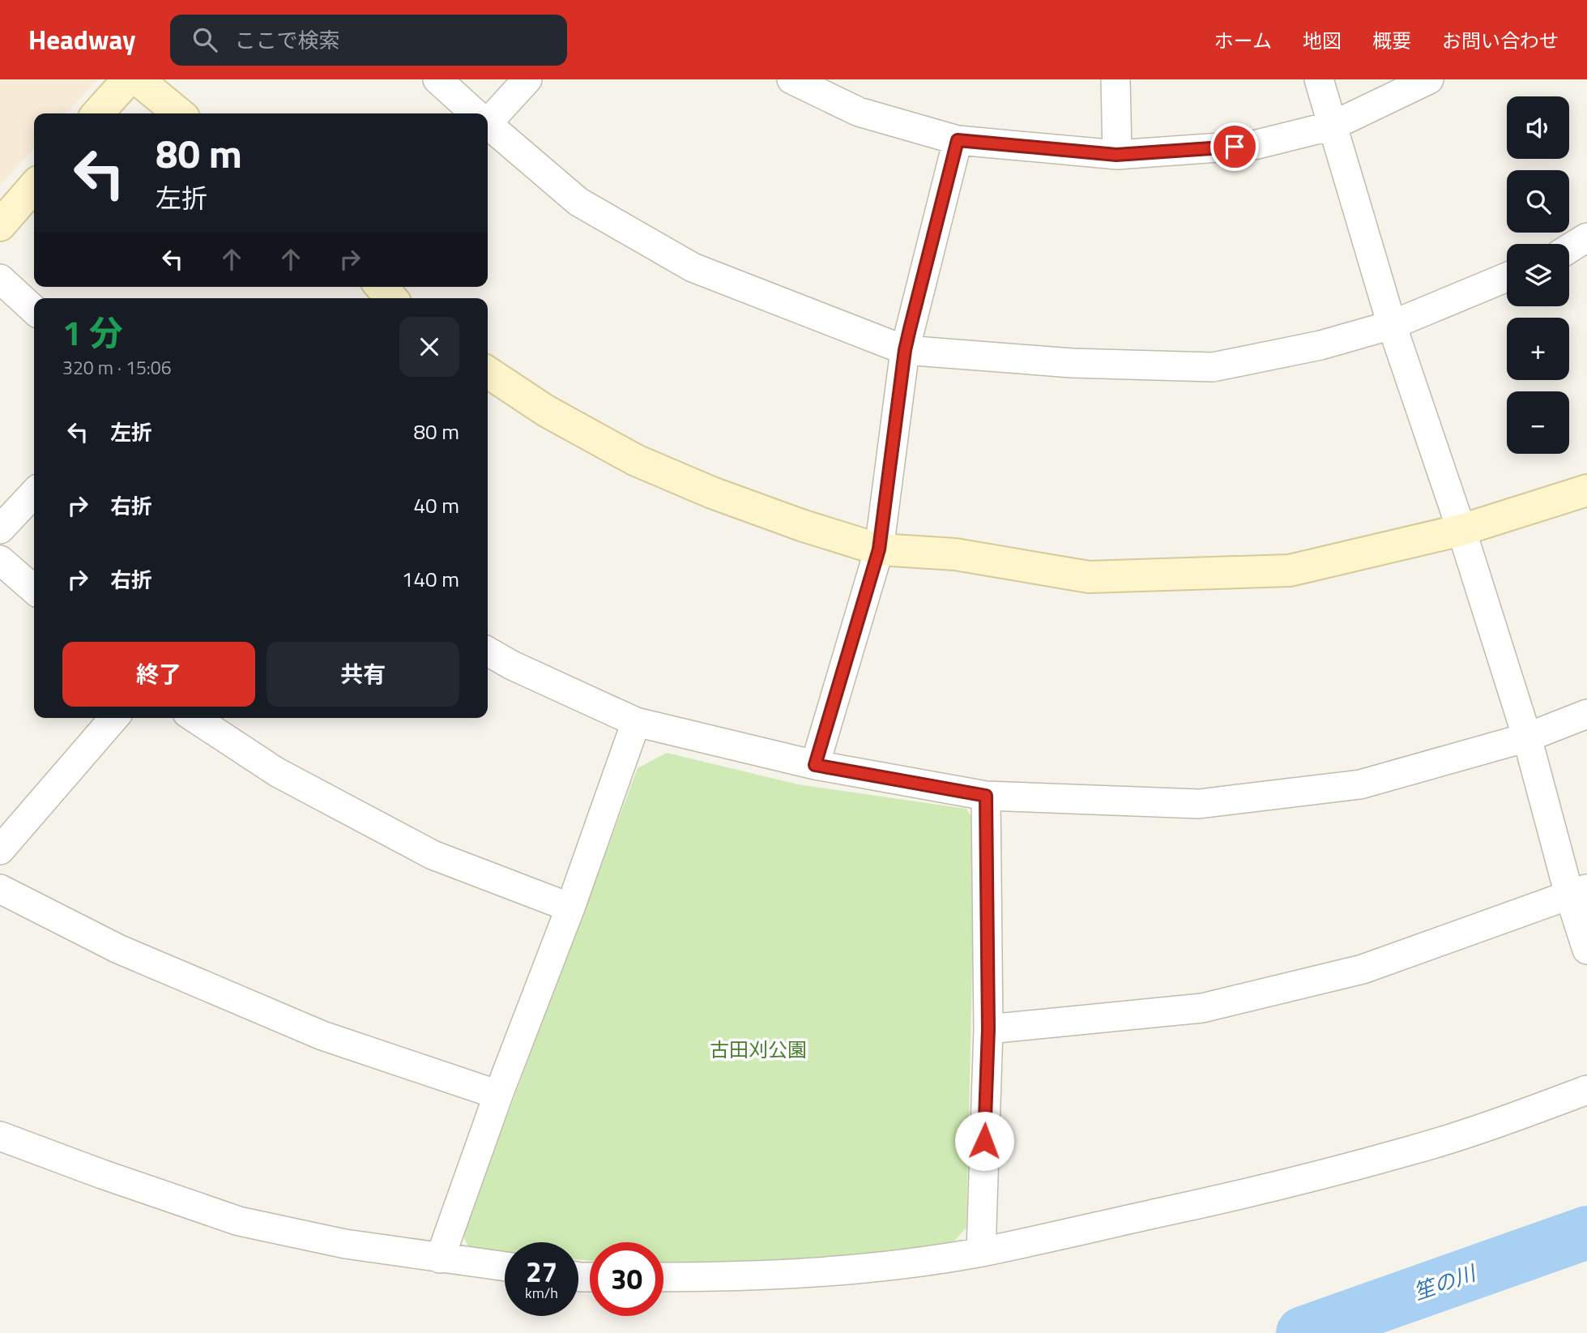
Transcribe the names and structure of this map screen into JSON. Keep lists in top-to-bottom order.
{
  "water": ["笙の川"],
  "parks": ["古田刈公園"],
  "page": {
    "header": "Headway",
    "search": "ここで検索",
    "nav": [
      "ホーム",
      "地図",
      "概要",
      "お問い合わせ"
    ],
    "map_buttons": ["+", "−"],
    "turn": ["80 m", "左折"],
    "heading": ["1 分", "320 m · 15:06"],
    "list": [
      {
        "name": "左折",
        "value": "80 m"
      },
      {
        "name": "右折",
        "value": "40 m"
      },
      {
        "name": "右折",
        "value": "140 m"
      }
    ],
    "buttons": ["終了", "共有"],
    "speed": "27 km/h",
    "limit": "30"
  }
}
